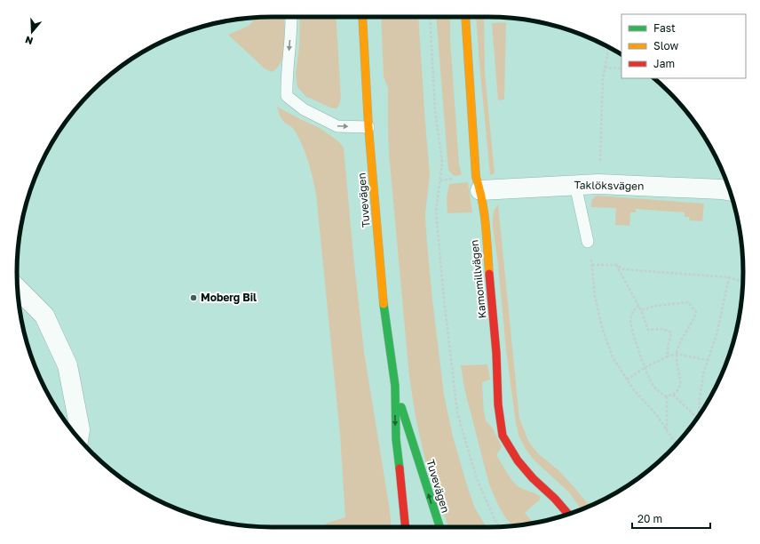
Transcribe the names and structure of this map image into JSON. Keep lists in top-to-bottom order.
{
  "streets": {
    "main road": ["Tuvevägen", "Kamomillvägen"],
    "street": ["Taklöksvägen"]
  },
  "crossings": [
    ["Taklöksvägen", "Kamomillvägen"]
  ],
  "places": ["Moberg Bil"],
  "legend": ["Fast", "Slow", "Jam"],
  "scale_bar": "20 m",
  "north": "bottom"
}
